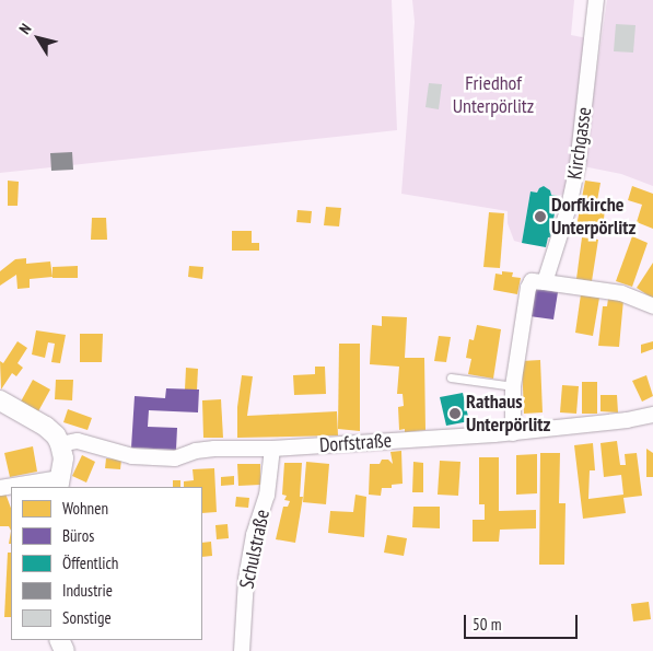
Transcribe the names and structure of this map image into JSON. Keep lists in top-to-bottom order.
{
  "streets": {
    "street": ["Kirchgasse", "Dorfstraße", "Schulstraße"]
  },
  "crossings": [
    ["Dorfstraße", "Schulstraße"]
  ],
  "parks": ["Friedhof Unterpörlitz"],
  "places": ["Dorfkirche Unterpörlitz", "Rathaus Unterpörlitz"],
  "legend": [
    "Wohnen",
    "Büros",
    "Öffentlich",
    "Industrie",
    "Sonstige"
  ],
  "scale_bar": "50 m",
  "north": "top left"
}
